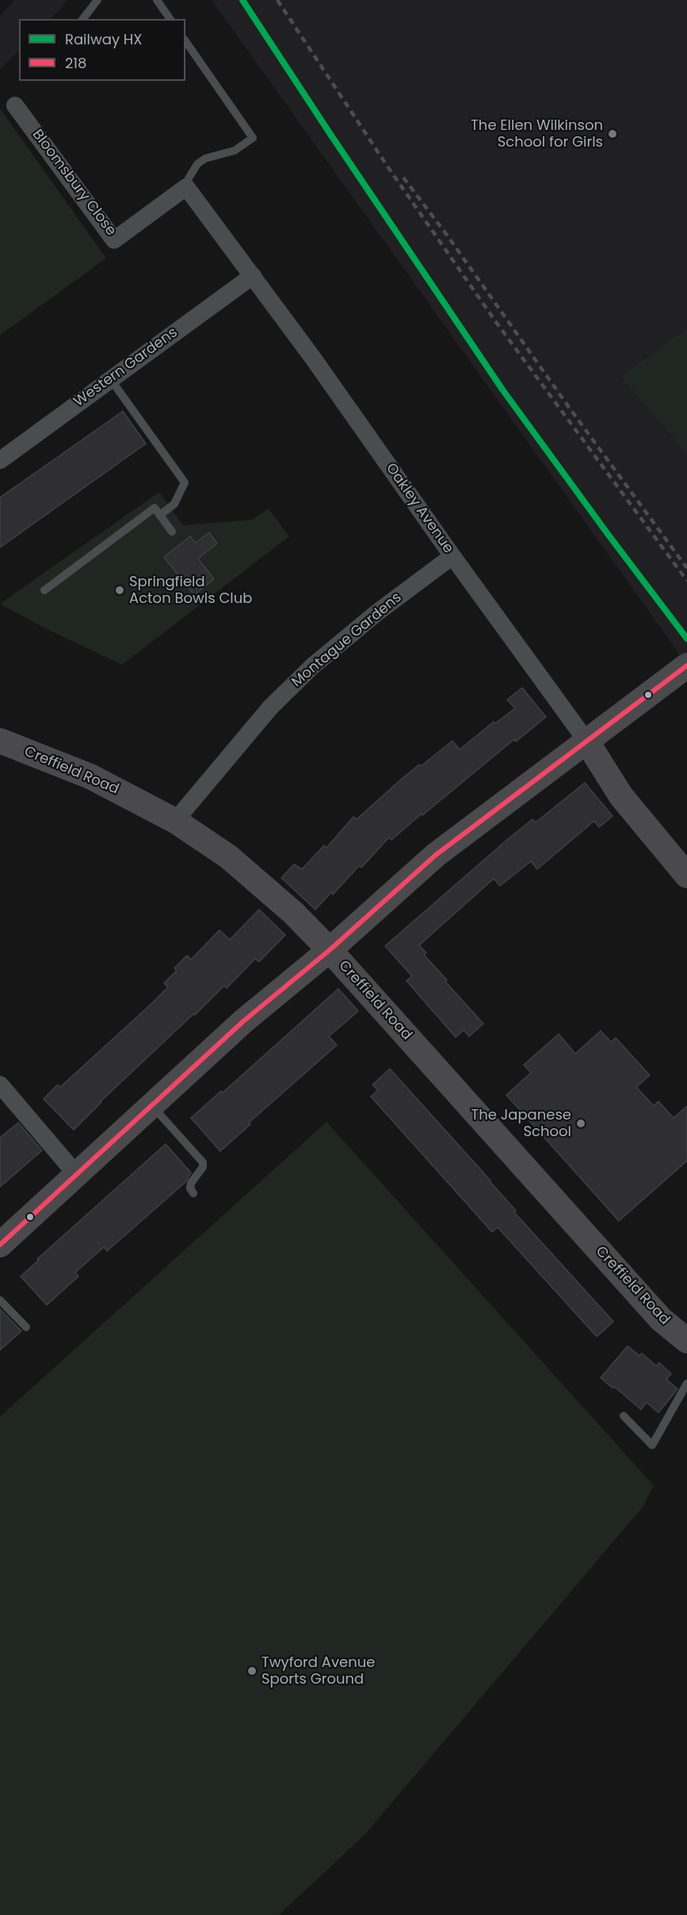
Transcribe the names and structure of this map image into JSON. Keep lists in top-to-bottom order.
{
  "streets": {
    "street": [
      "Bloomsbury Close",
      "Western Gardens",
      "Oakley Avenue",
      "Montague Gardens",
      "Creffield Road"
    ]
  },
  "crossings": [
    ["Western Gardens", "Oakley Avenue"],
    ["Oakley Avenue", "Montague Gardens"],
    ["Montague Gardens", "Creffield Road"]
  ],
  "places": [
    "The Ellen Wilkinson School for Girls",
    "Springfield Acton Bowls Club",
    "The Japanese School",
    "Twyford Avenue Sports Ground"
  ],
  "lines": ["rail line HX", "transit line 218"],
  "legend": ["Railway HX", "218"]
}
